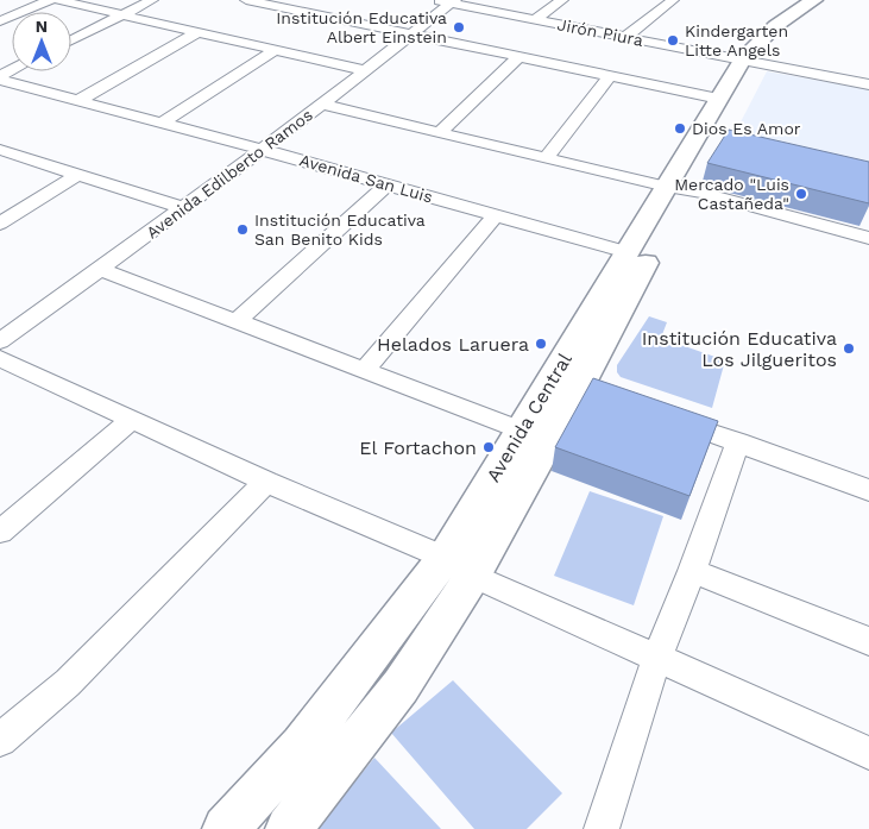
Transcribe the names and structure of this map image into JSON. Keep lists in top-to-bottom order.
{
  "streets": {
    "main road": ["Avenida Central"],
    "street": ["Jirón Piura", "Avenida Edilberto Ramos", "Avenida San Luis"]
  },
  "crossings": [
    ["Jirón Piura", "Avenida Edilberto Ramos"],
    ["Jirón Piura", "Avenida Central"],
    ["Avenida Edilberto Ramos", "Avenida San Luis"],
    ["Avenida San Luis", "Avenida Central"]
  ],
  "places": [
    "Institución Educativa Albert Einstein",
    "Kindergarten Litte Angels",
    "Dios Es Amor",
    "Mercado \"Luis Castañeda\"",
    "Institución Educativa San Benito Kids",
    "Helados Laruera",
    "Institución Educativa Los Jilgueritos",
    "El Fortachon"
  ],
  "north": "top"
}
